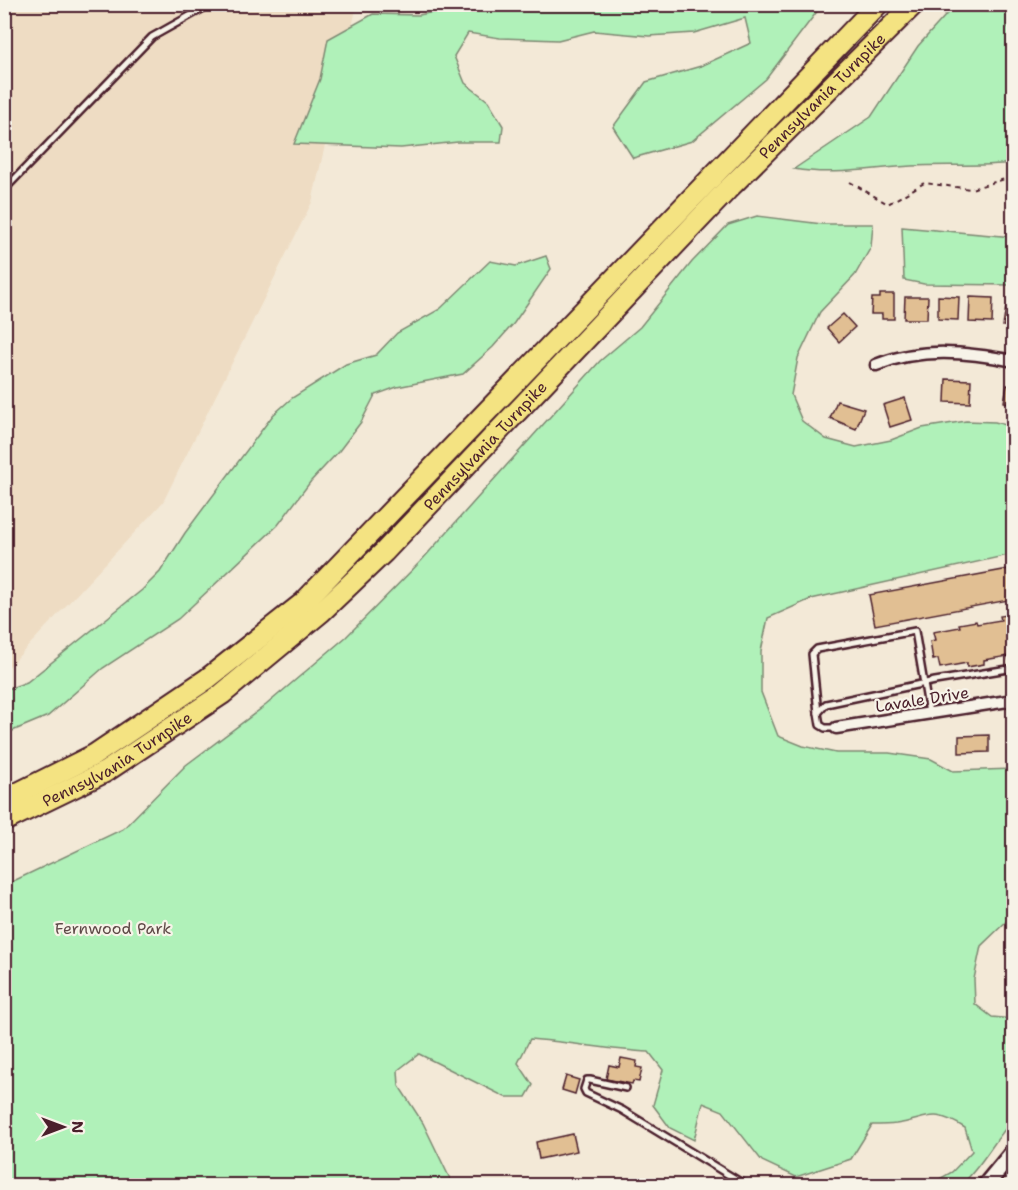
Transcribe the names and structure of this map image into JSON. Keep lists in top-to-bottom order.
{
  "streets": {
    "highway": ["Pennsylvania Turnpike"],
    "street": ["Lavale Drive"]
  },
  "parks": ["Fernwood Park"],
  "north": "right"
}
